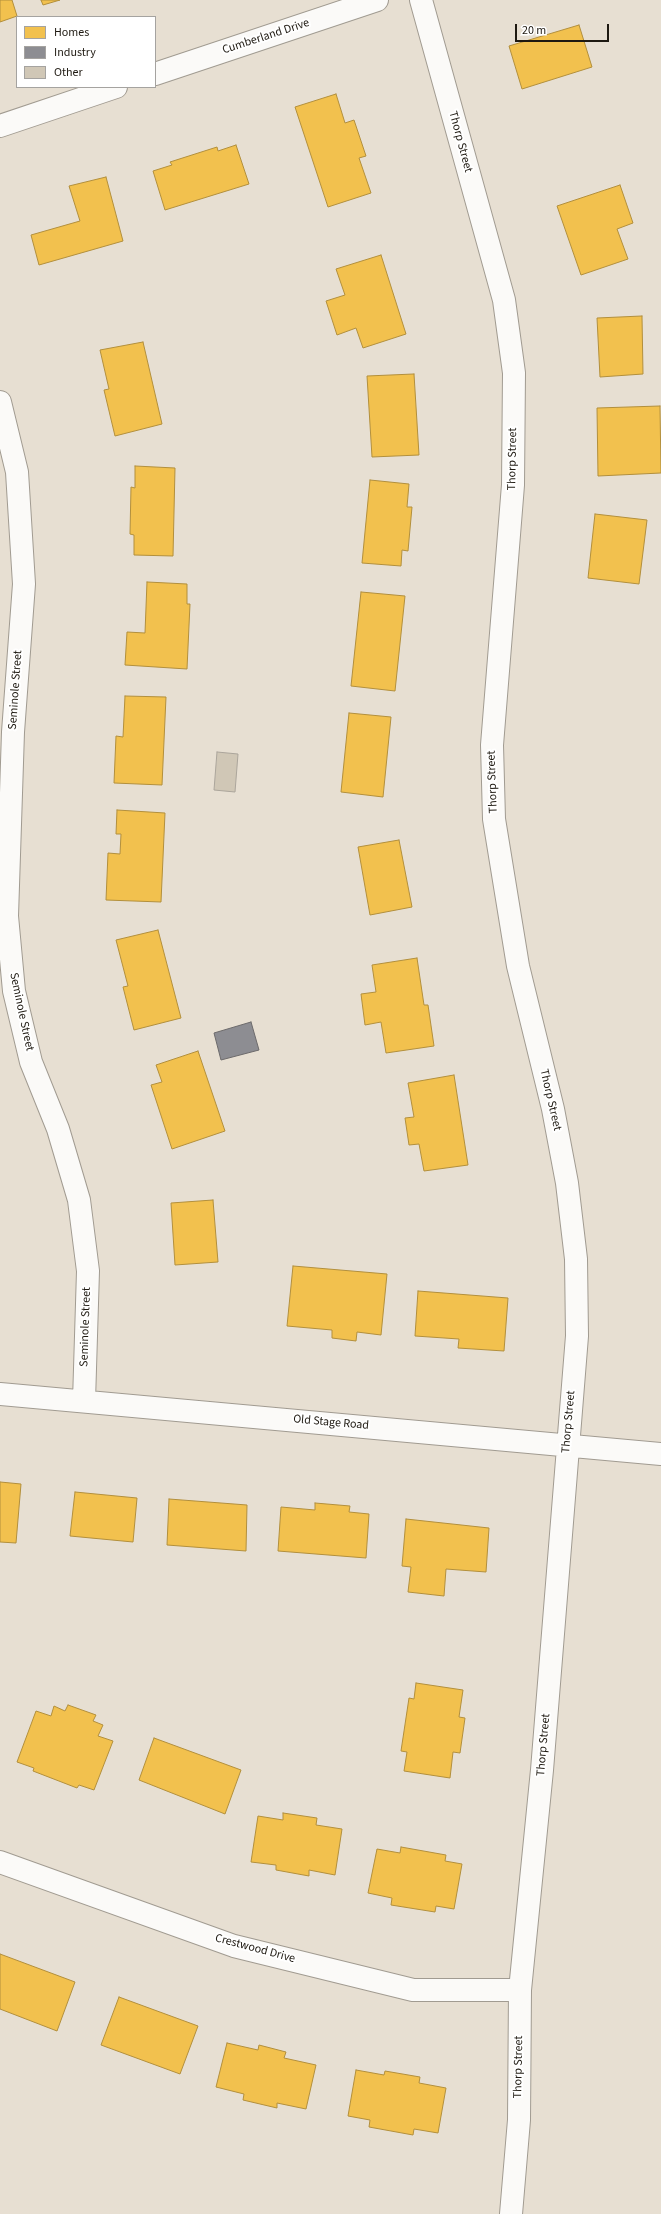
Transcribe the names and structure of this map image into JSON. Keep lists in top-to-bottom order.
{
  "streets": {
    "street": [
      "Cumberland Drive",
      "Thorp Street",
      "Seminole Street",
      "Old Stage Road",
      "Crestwood Drive"
    ]
  },
  "crossings": [
    ["Thorp Street", "Old Stage Road"],
    ["Thorp Street", "Crestwood Drive"],
    ["Seminole Street", "Old Stage Road"]
  ],
  "legend": ["Homes", "Industry", "Other"],
  "scale_bar": "20 m"
}
